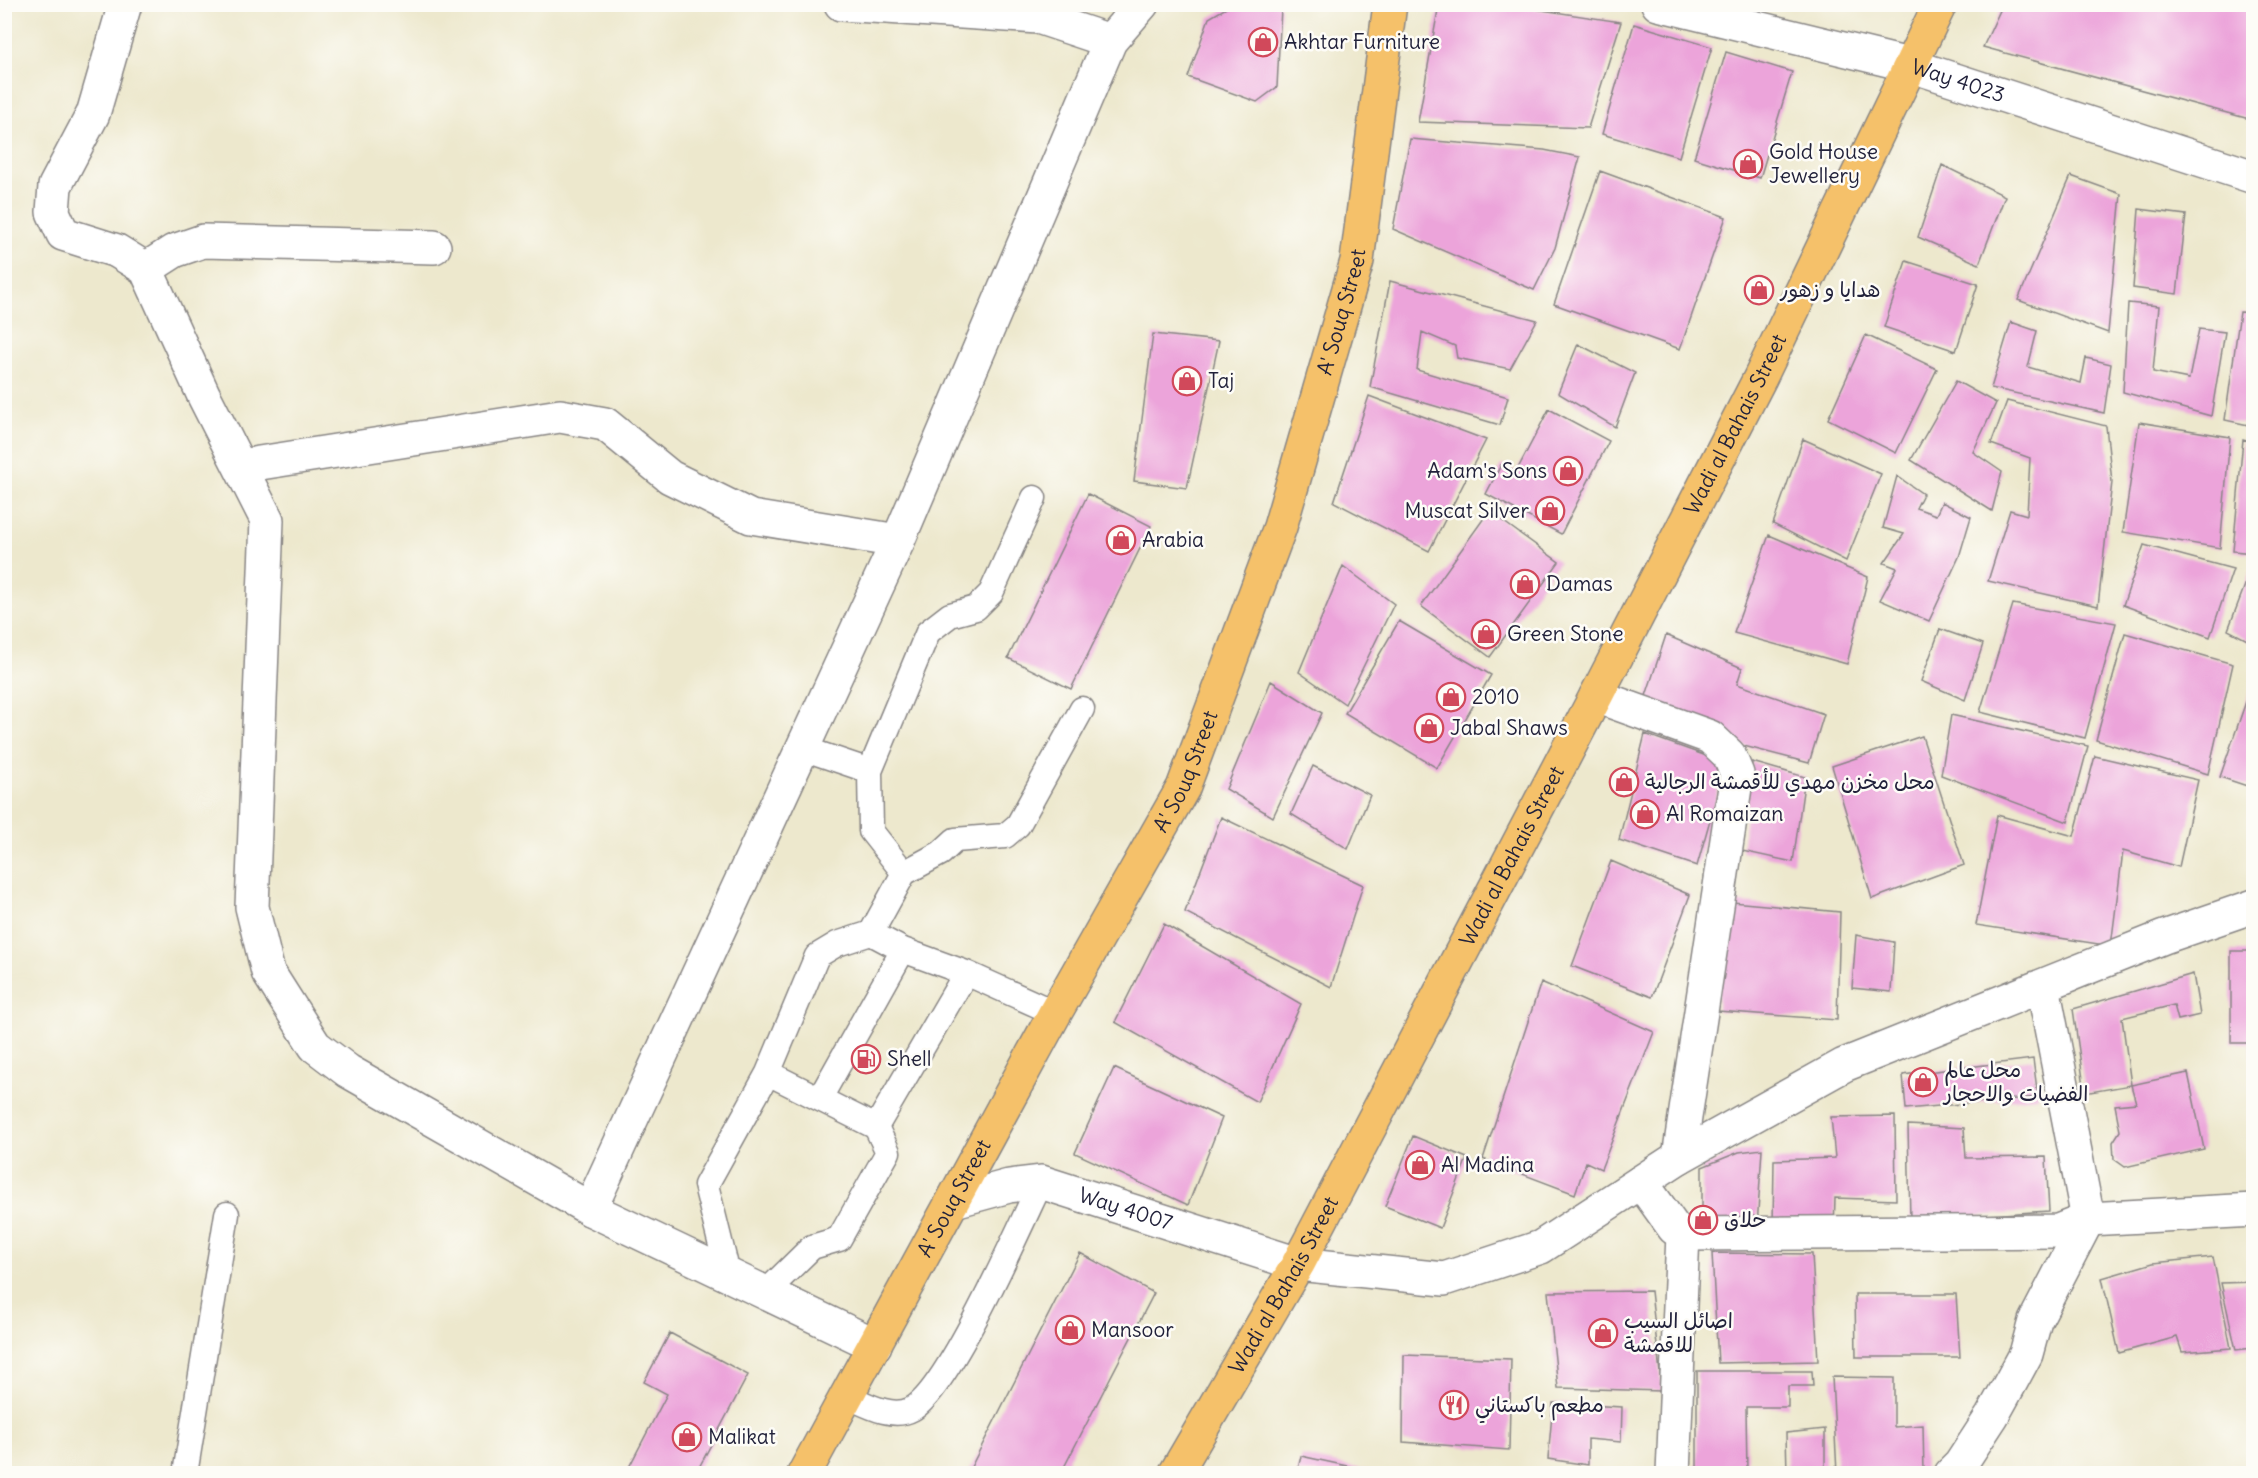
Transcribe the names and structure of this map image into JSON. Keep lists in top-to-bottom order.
{
  "streets": {
    "main road": ["A' Souq Street", "Wadi al Bahais Street"],
    "street": ["Way 4023", "Way 4007"]
  },
  "crossings": [
    ["Way 4023", "Wadi al Bahais Street"],
    ["A' Souq Street", "Way 4007"],
    ["Wadi al Bahais Street", "Way 4007"]
  ],
  "places": {
    "shop": [
      "Akhtar Furniture",
      "Gold House Jewellery",
      "هدايا و زهور",
      "Taj",
      "Adam's Sons",
      "Muscat Silver",
      "Arabia",
      "Damas",
      "Green Stone",
      "2010",
      "Jabal Shaws",
      "محل مخزن مهدي للأقمشة الرجالية",
      "Al Romaizan",
      "محل عالم الفضيات والاحجار",
      "Al Madina",
      "حلاق",
      "Mansoor",
      "اصائل السيب للاقمشة",
      "Malikat"
    ],
    "fuel station": ["Shell"],
    "restaurant": ["مطعم باكستاني"]
  }
}
